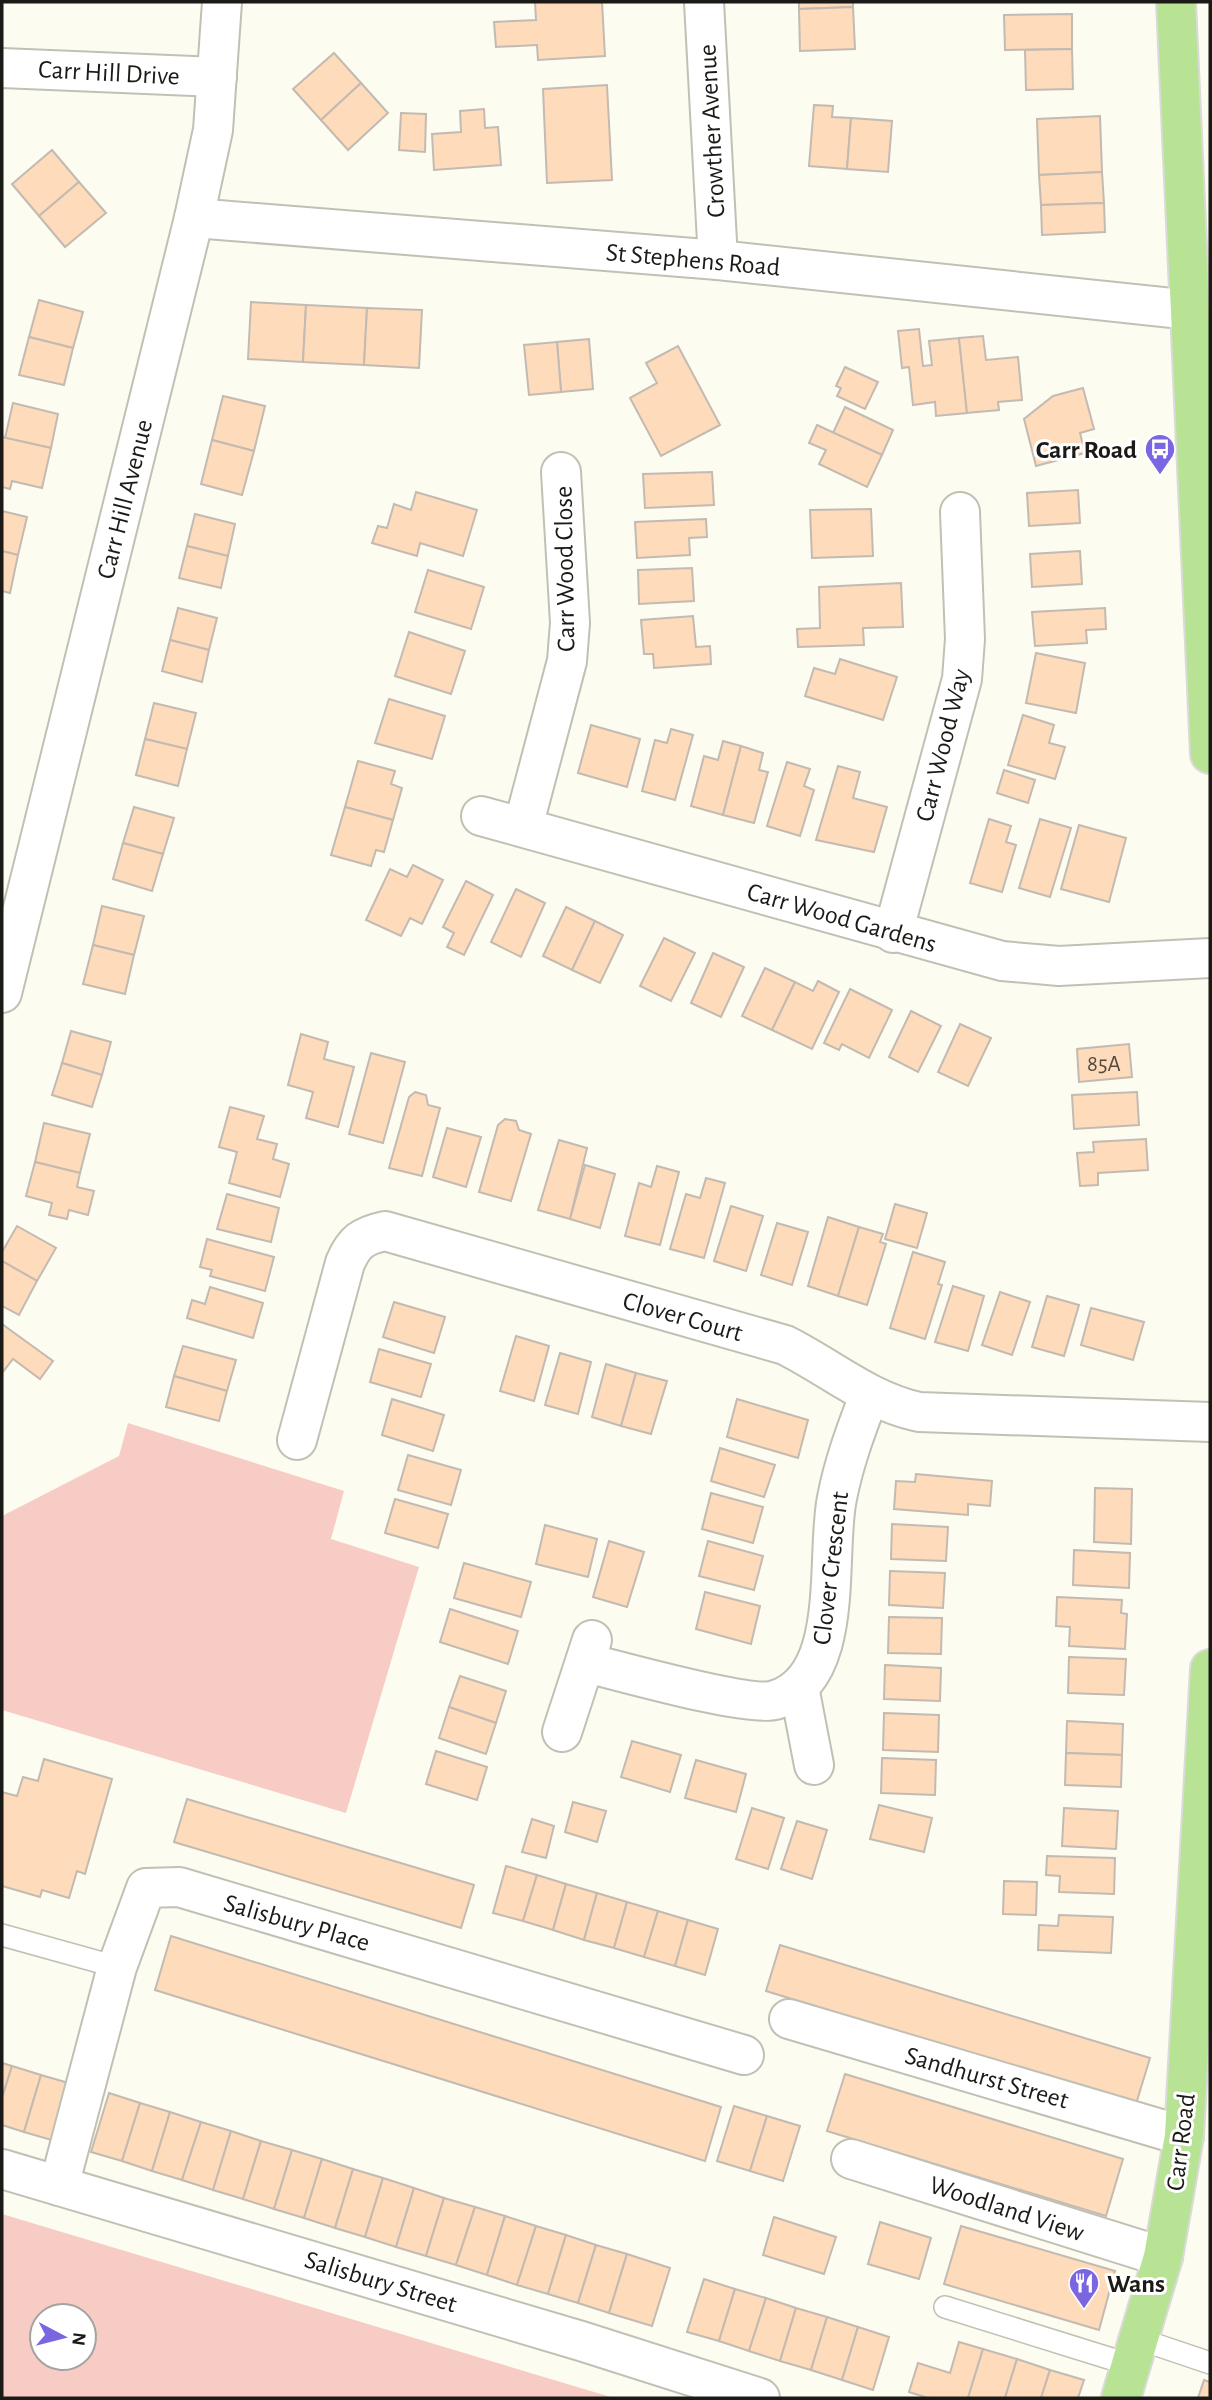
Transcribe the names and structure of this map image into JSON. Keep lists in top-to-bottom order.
{
  "streets": {
    "main road": ["Carr Road"],
    "street": [
      "Carr Hill Drive",
      "Crowther Avenue",
      "St Stephens Road",
      "Carr Hill Avenue",
      "Carr Wood Close",
      "Carr Wood Way",
      "Carr Wood Gardens",
      "Clover Court",
      "Clover Crescent",
      "Salisbury Place",
      "Sandhurst Street",
      "Woodland View",
      "Salisbury Street"
    ]
  },
  "crossings": [
    ["Carr Hill Drive", "Carr Hill Avenue"],
    ["Crowther Avenue", "St Stephens Road"],
    ["St Stephens Road", "Carr Hill Avenue"],
    ["Carr Wood Close", "Carr Wood Gardens"],
    ["Carr Wood Way", "Carr Wood Gardens"],
    ["Clover Court", "Clover Crescent"],
    ["Salisbury Place", "Salisbury Street"],
    ["Sandhurst Street", "Carr Road"],
    ["Carr Road", "Woodland View"]
  ],
  "places": {
    "bus stop": ["Carr Road"],
    "restaurant": ["Wans"]
  },
  "house_numbers": ["85A"],
  "north": "right"
}
